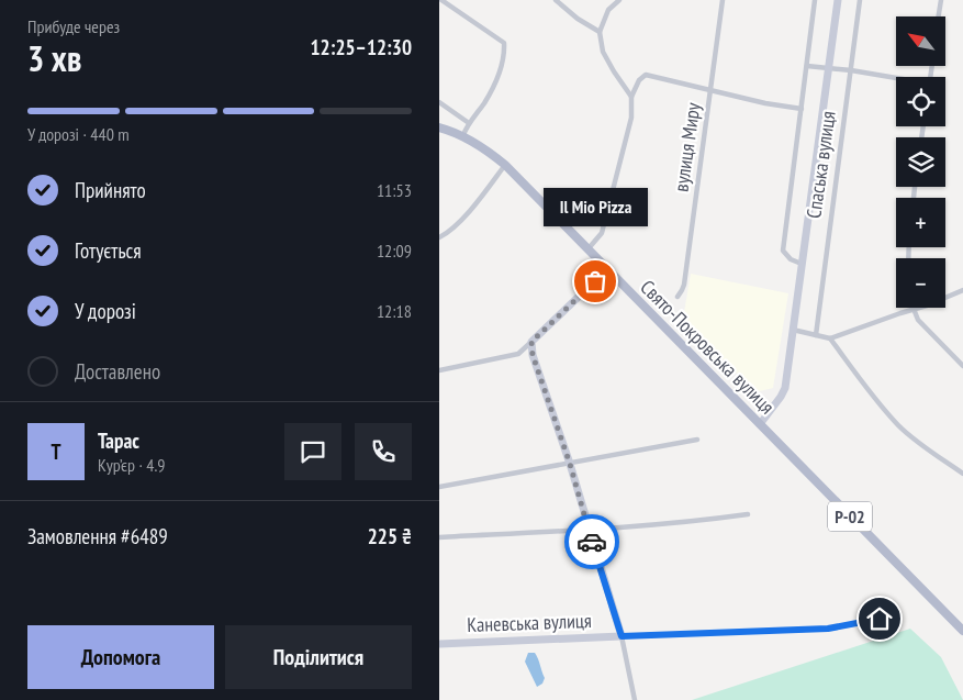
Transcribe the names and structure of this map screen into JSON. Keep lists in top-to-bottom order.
{
  "streets": {
    "main road": ["Свято-Покровська вулиця", "Р-02"],
    "street": ["вулиця Миру", "Спаська вулиця", "Каневська вулиця"]
  },
  "crossings": [
    ["Спаська вулиця", "Свято-Покровська вулиця"]
  ],
  "places": ["Il Mio Pizza"],
  "north": "top left",
  "page": {
    "heading": ["3 хв", "Прибуде через", "12:25–12:30"],
    "panel": [
      "Тарас",
      "Кур’єр · 4.9",
      "Замовлення #6489",
      "225 ₴"
    ],
    "map_buttons": ["+", "−"],
    "bar": "У дорозі · 440 m",
    "list": [
      ["Прийнято", "11:53"],
      ["Готується", "12:09"],
      ["У дорозі", "12:18"],
      "Доставлено"
    ],
    "bubble": "Il Mio Pizza",
    "round": "Т",
    "buttons": ["Допомога", "Поділитися"]
  }
}
